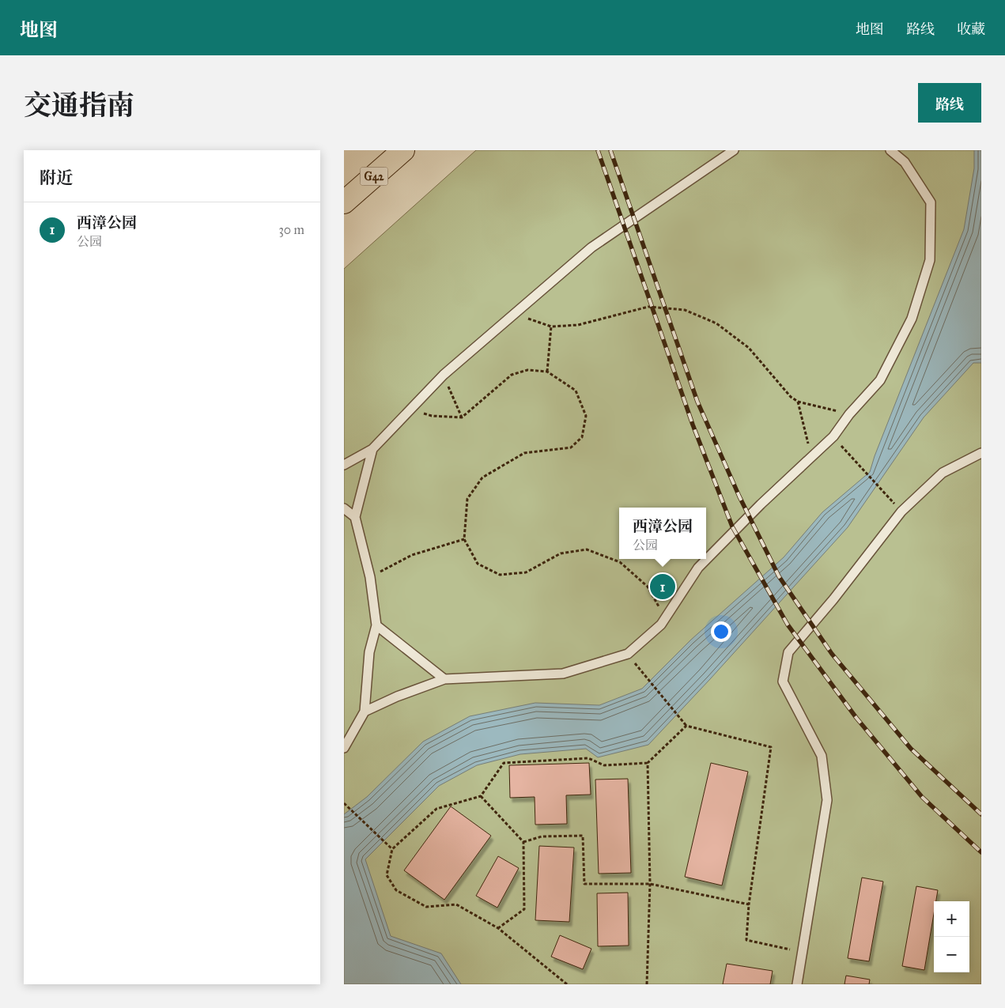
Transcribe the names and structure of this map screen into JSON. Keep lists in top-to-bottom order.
{
  "streets": {
    "highway": ["G42"]
  },
  "page": {
    "header": "地图",
    "nav": ["地图", "路线", "收藏"],
    "title": "交通指南",
    "buttons": "路线",
    "heading": "附近",
    "list": [
      {
        "mark": "1",
        "name": "西漳公园",
        "note": "公园",
        "value": "30 m"
      }
    ],
    "popup": ["西漳公园", "公园"],
    "pins": "1",
    "map_buttons": ["+", "−"]
  }
}
